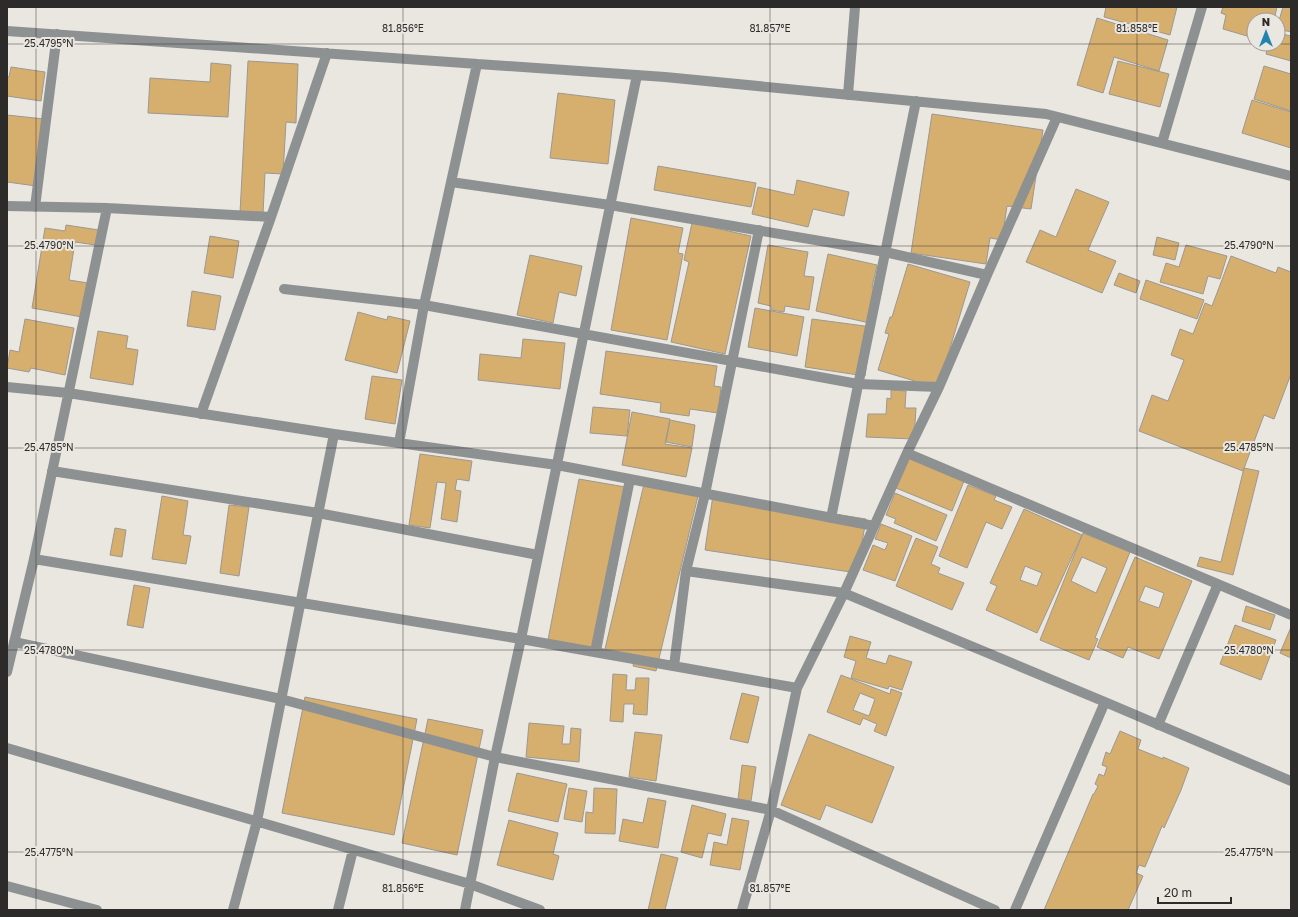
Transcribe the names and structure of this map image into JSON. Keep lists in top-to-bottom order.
{
  "scale_bar": "20 m",
  "north": "top",
  "coordinates": [
    "81.856°E",
    "81.857°E",
    "81.858°E",
    "25.4795°N",
    "25.4790°N",
    "25.4785°N",
    "25.4780°N",
    "25.4775°N"
  ]
}
